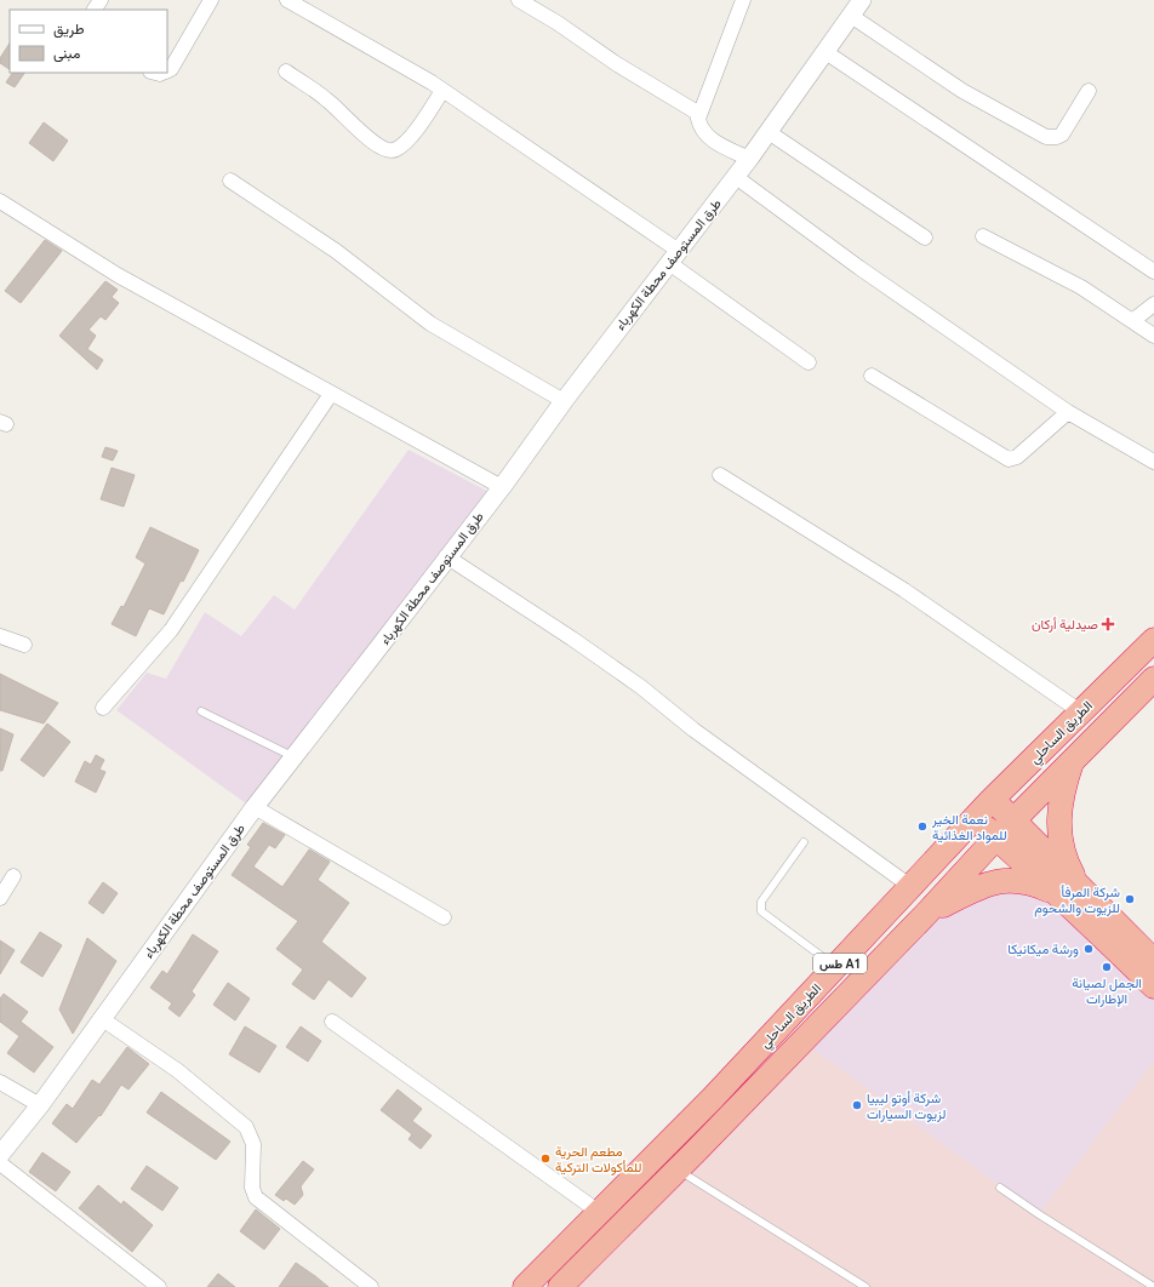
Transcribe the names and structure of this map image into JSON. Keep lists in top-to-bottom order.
{
  "streets": {
    "highway": ["الطريق الساحلي", "طس A1"],
    "street": ["طرق المستوصف محطة الكهرباء"]
  },
  "places": {
    "health": ["صيدلية أركان"],
    "other": [
      "نعمة الخير للمواد الغذائية",
      "شركة المرفأ للزيوت والشحوم",
      "ورشة ميكانيكا",
      "الجمل لصيانة الإطارات",
      "شركة أوتو ليبيا لزيوت السيارات",
      "مطعم الحرية للمأكولات التركية"
    ]
  },
  "legend": ["طريق", "مبنى"]
}
